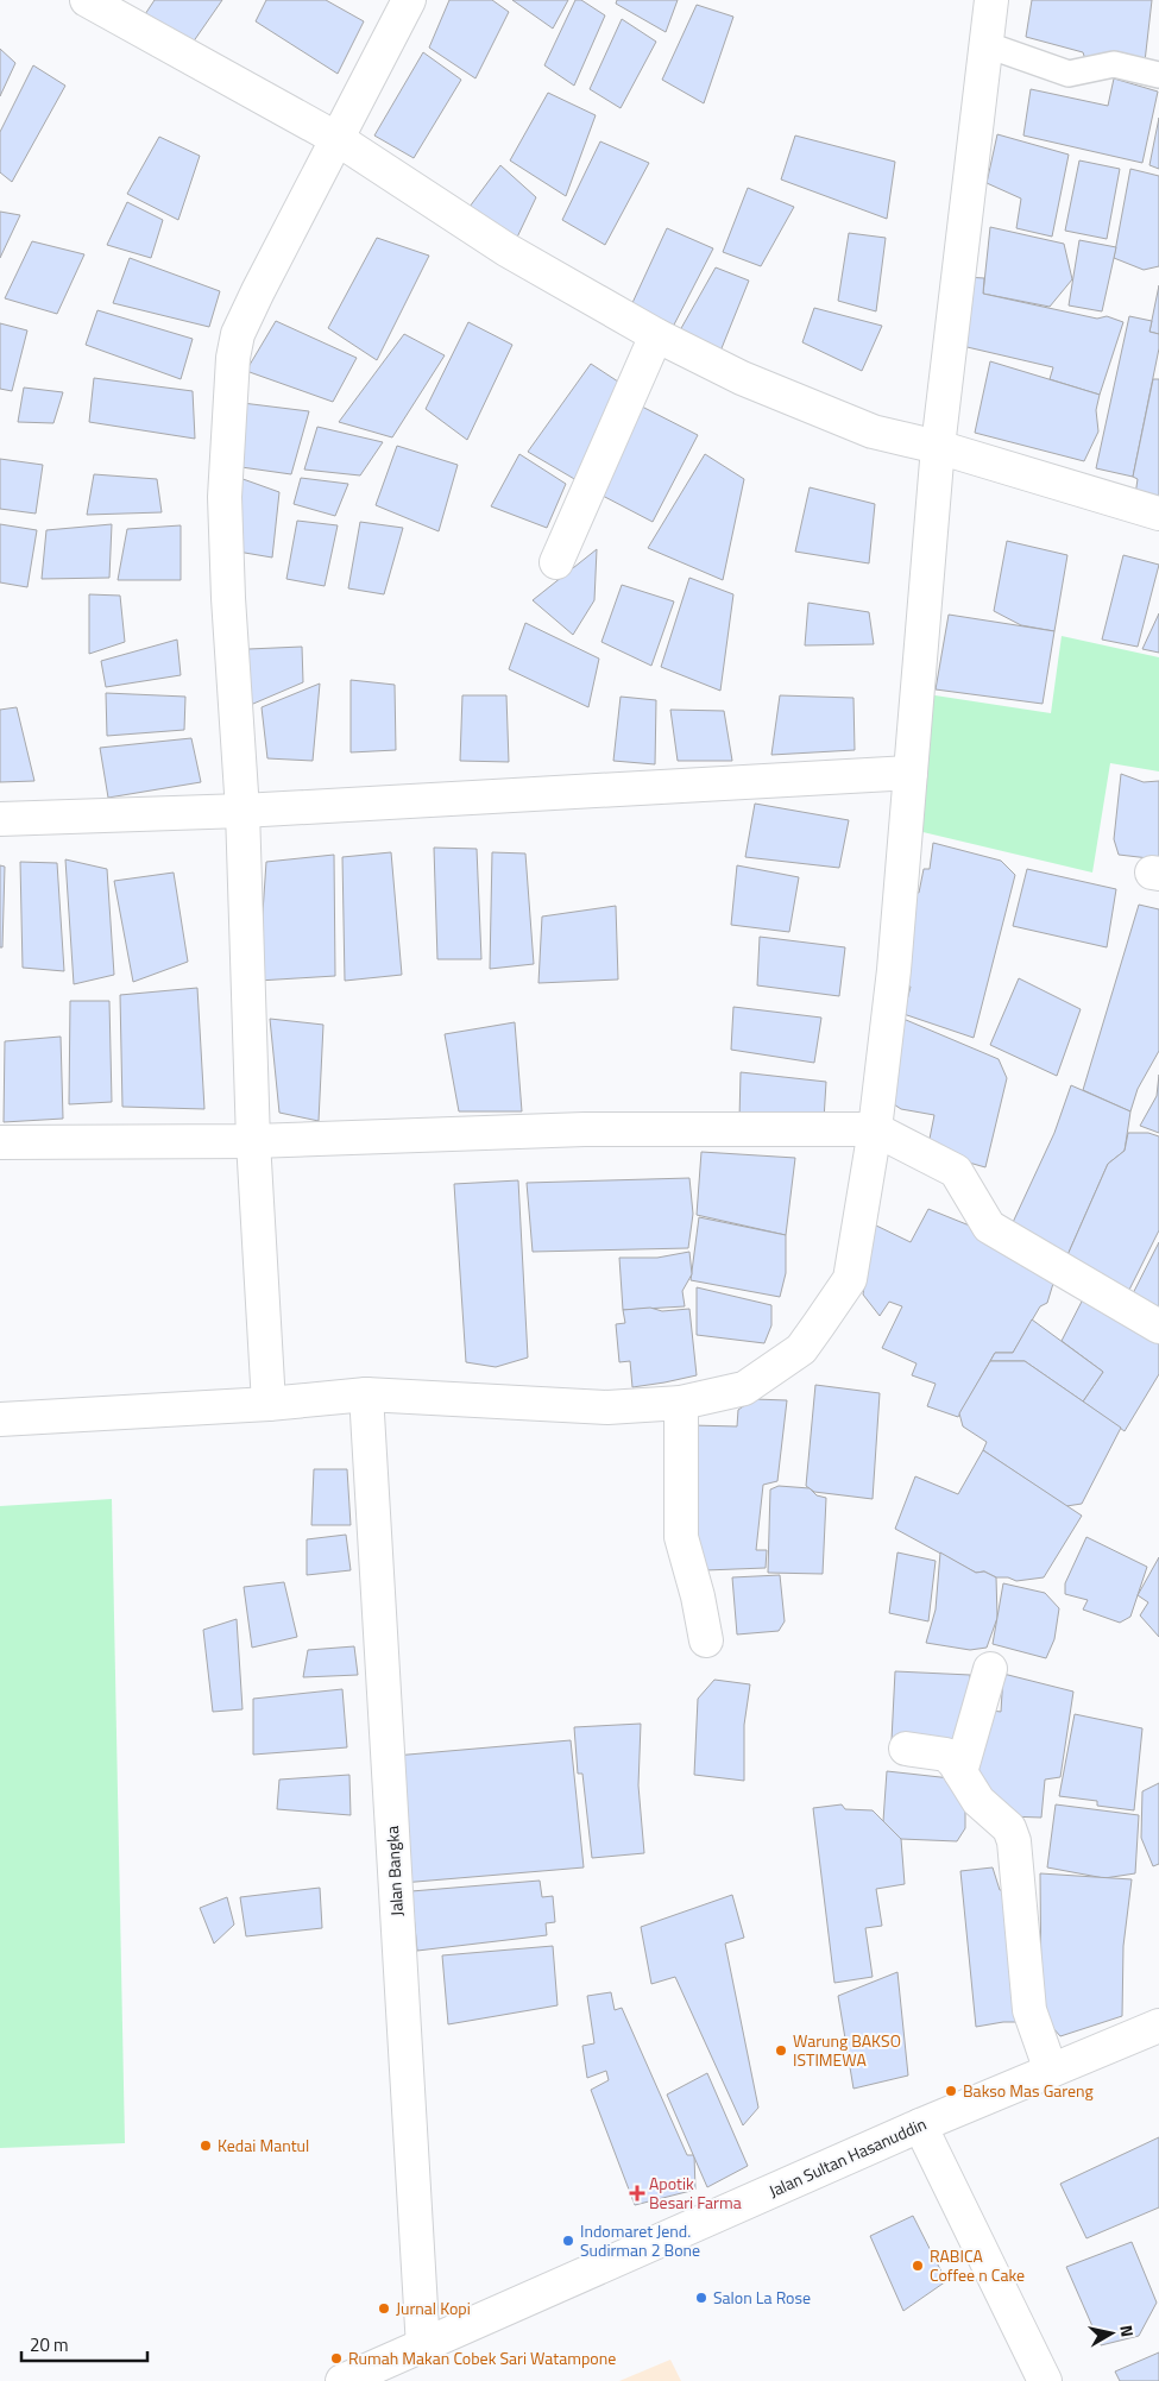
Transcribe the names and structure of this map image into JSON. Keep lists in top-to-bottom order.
{
  "streets": {
    "street": ["Jalan Bangka", "Jalan Sultan Hasanuddin"]
  },
  "crossings": [
    ["Jalan Bangka", "Jalan Sultan Hasanuddin"]
  ],
  "places": {
    "other": [
      "Warung BAKSO ISTIMEWA",
      "Bakso Mas Gareng",
      "Kedai Mantul",
      "Indomaret Jend. Sudirman 2 Bone",
      "RABICA Coffee n Cake",
      "Salon La Rose",
      "Jurnal Kopi",
      "Rumah Makan Cobek Sari Watampone"
    ],
    "health": ["Apotik Besari Farma"]
  },
  "scale_bar": "20 m",
  "north": "right"
}
